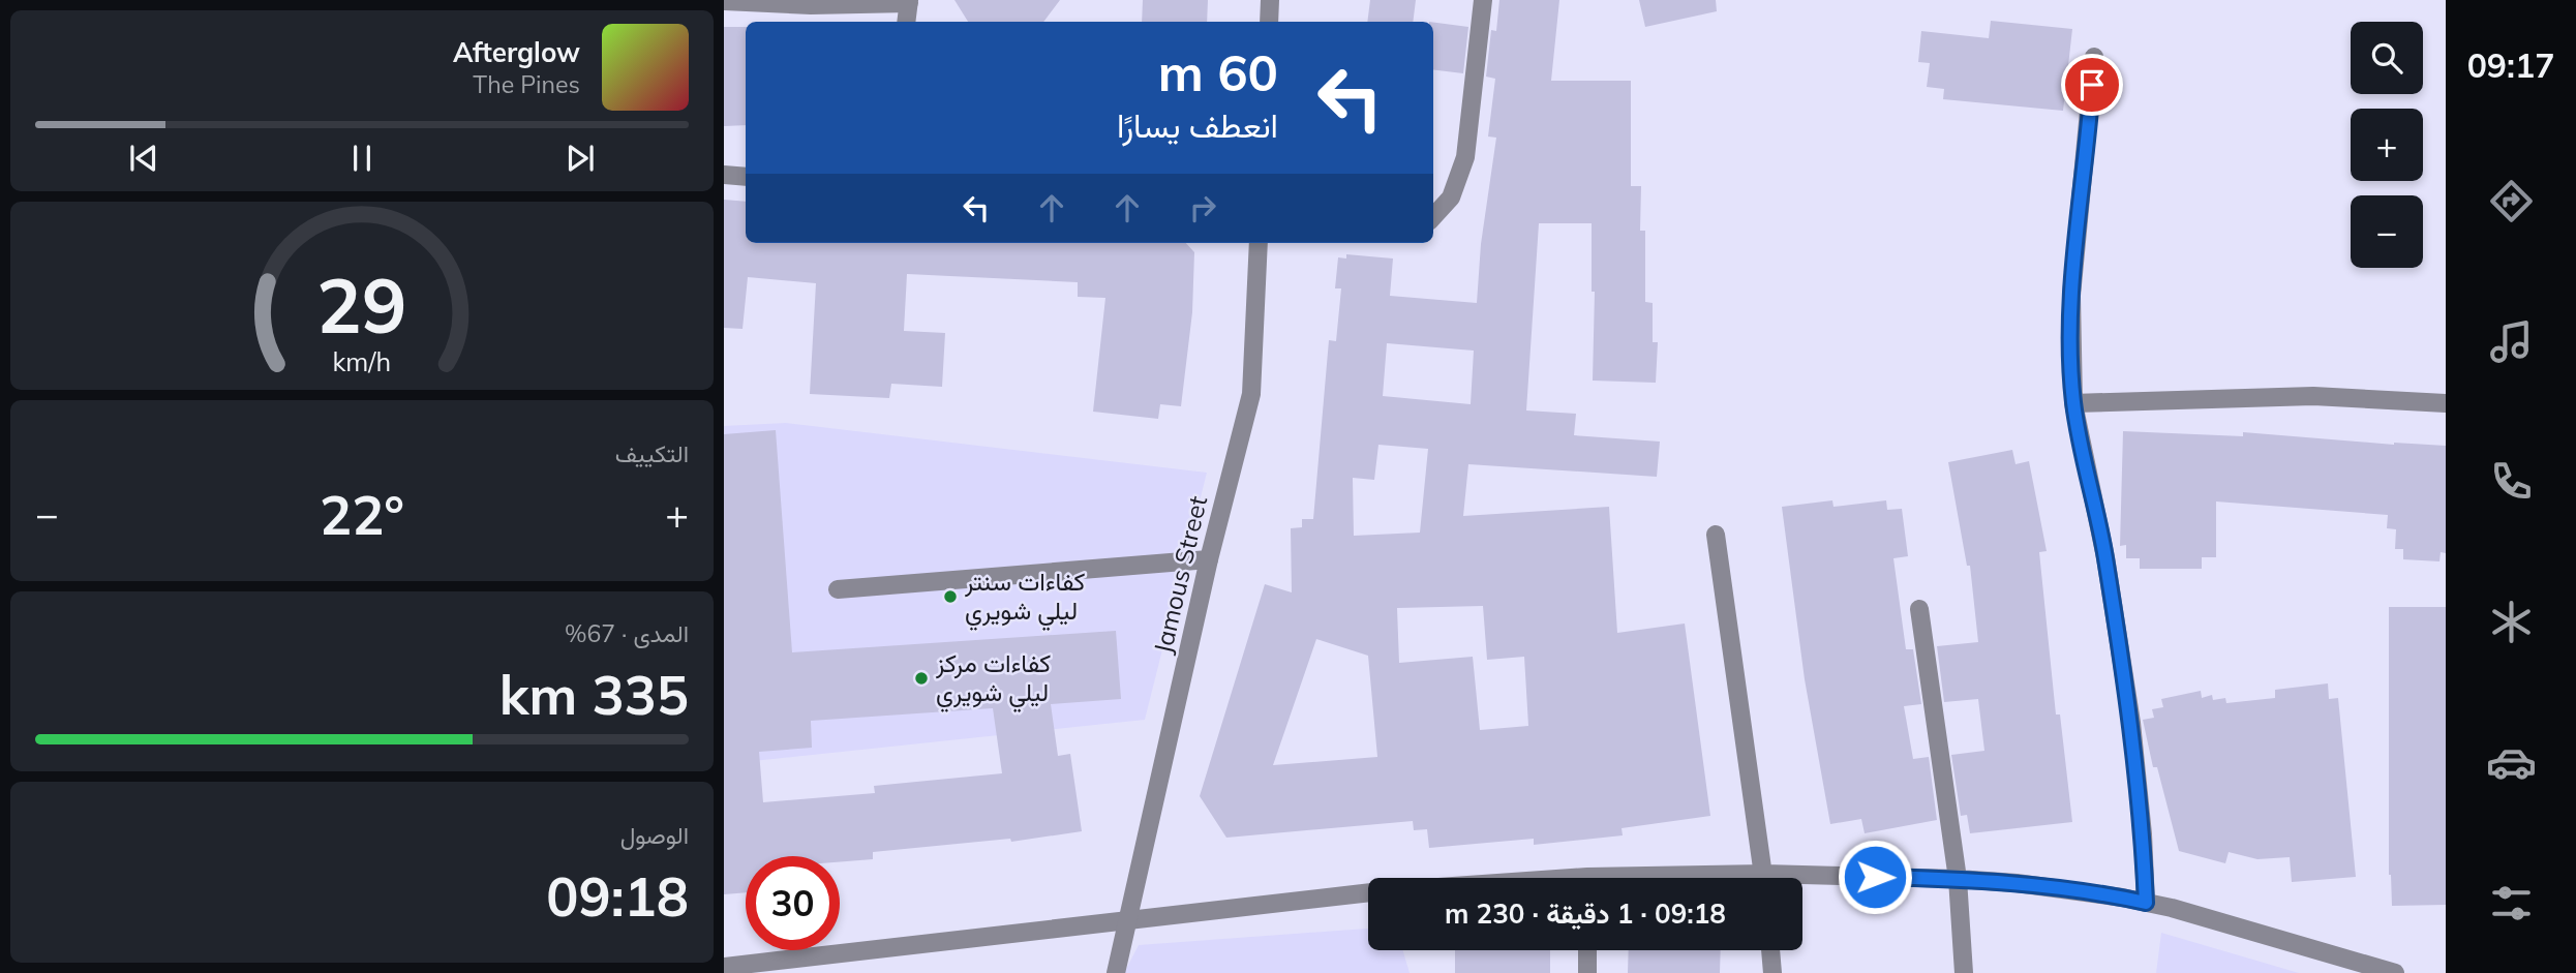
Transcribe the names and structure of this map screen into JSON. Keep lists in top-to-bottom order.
{
  "streets": {
    "street": ["Jamous Street"]
  },
  "places": ["كفاءات سنتر ليلي شويري", "كفاءات مركز ليلي شويري"],
  "page": {
    "tabs": "09:17",
    "map_buttons": ["+", "−"],
    "turn": ["60 m", "انعطف يسارًا"],
    "song": ["Afterglow", "The Pines"],
    "tile": [
      "التكييف",
      ["المدى · 67%", "335 km"],
      ["الوصول", "09:18"]
    ],
    "heat": ["−", "22°", "+"],
    "limit": "30",
    "trip": "09:18 · 1 دقيقة · 230 m",
    "gauge": ["29", "km/h"]
  }
}
